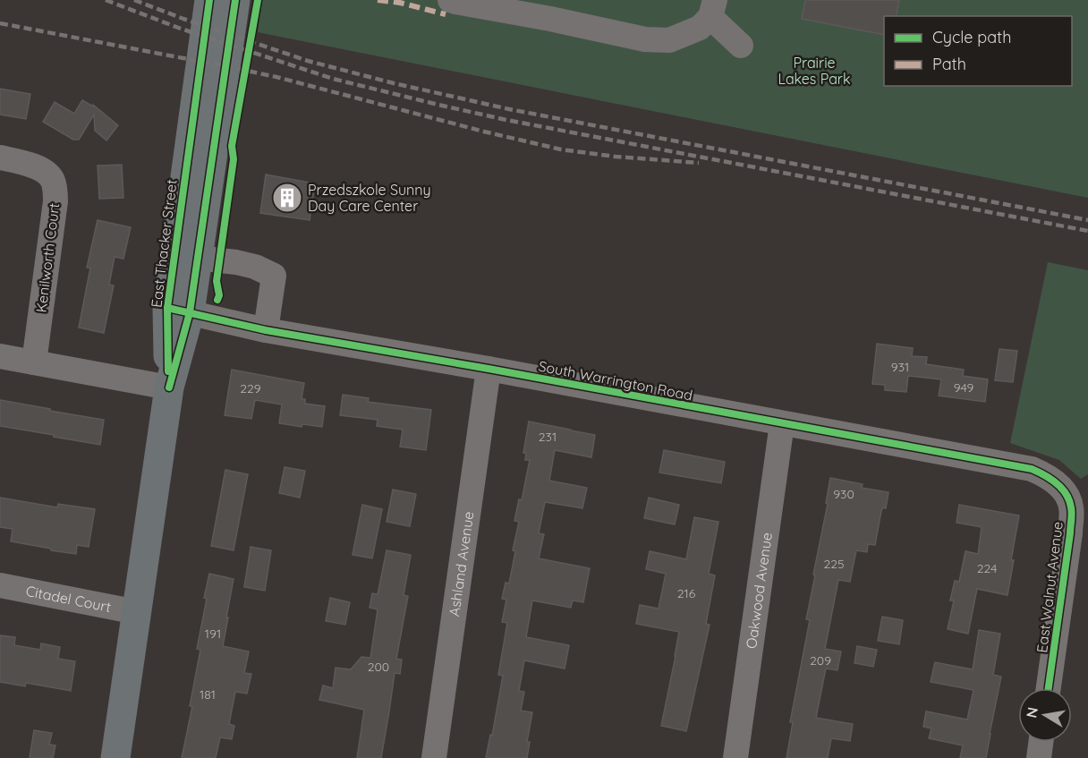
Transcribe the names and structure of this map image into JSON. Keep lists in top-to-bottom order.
{
  "streets": {
    "main road": ["East Thacker Street"],
    "street": [
      "Kenilworth Court",
      "South Warrington Road",
      "Ashland Avenue",
      "East Walnut Avenue",
      "Oakwood Avenue",
      "Citadel Court"
    ]
  },
  "crossings": [
    ["East Thacker Street", "South Warrington Road"],
    ["East Thacker Street", "Citadel Court"],
    ["South Warrington Road", "Ashland Avenue"],
    ["South Warrington Road", "East Walnut Avenue"],
    ["South Warrington Road", "Oakwood Avenue"]
  ],
  "parks": ["Prairie Lakes Park"],
  "places": {
    "building": ["Przedszkole Sunny Day Care Center"]
  },
  "house_numbers": [
    "931",
    "949",
    "229",
    "231",
    "930",
    "225",
    "224",
    "216",
    "191",
    "209",
    "200",
    "181"
  ],
  "legend": ["Cycle path", "Path"],
  "north": "left"
}
